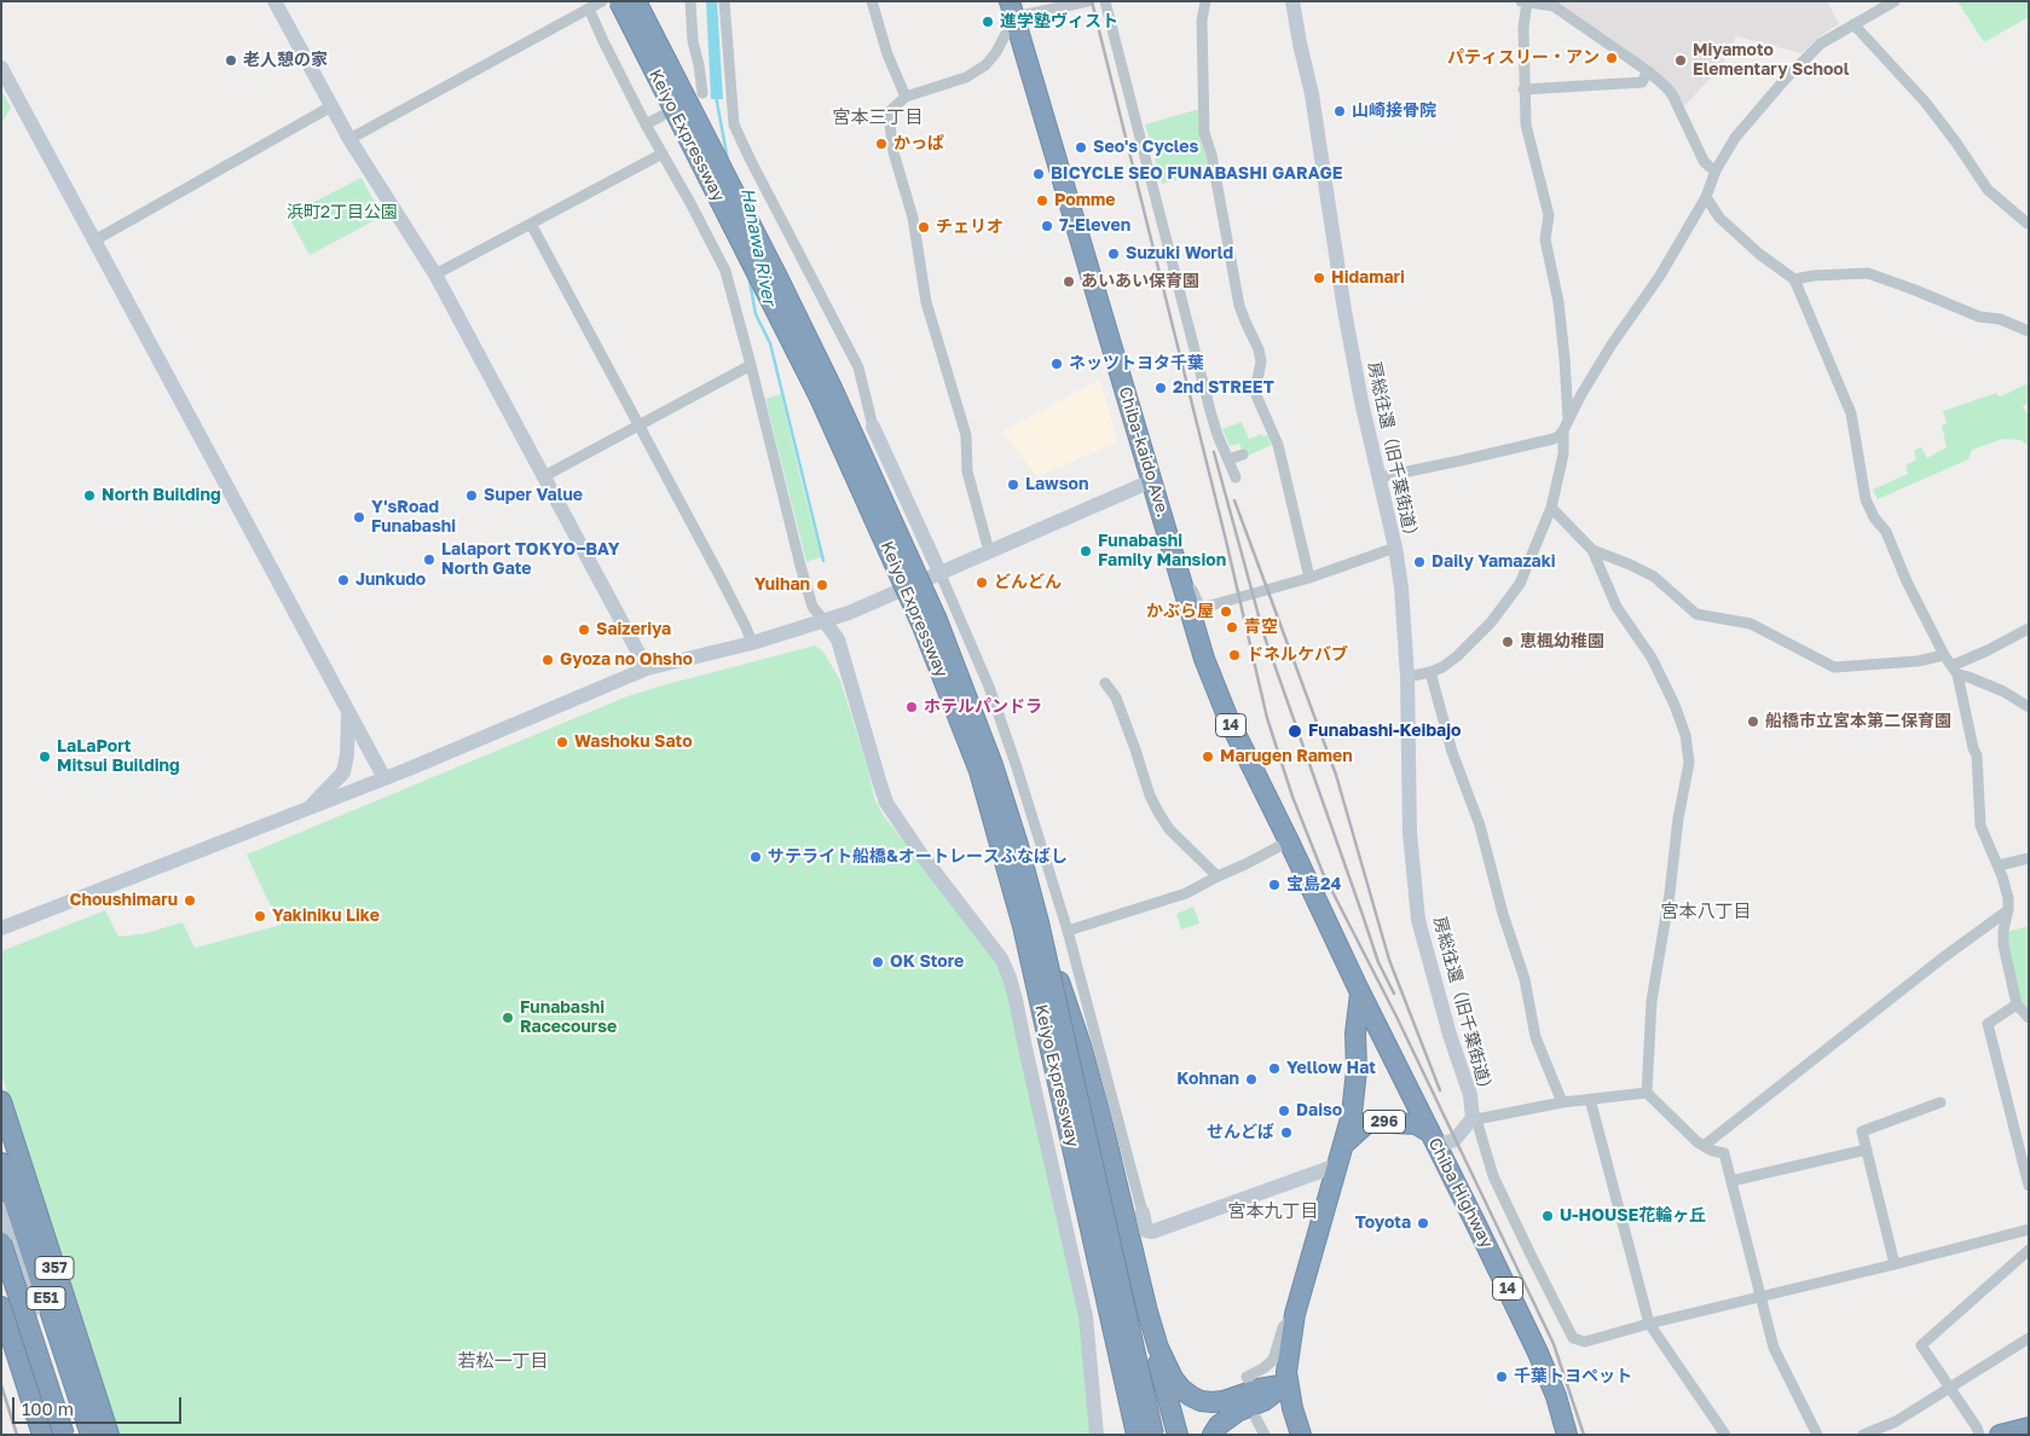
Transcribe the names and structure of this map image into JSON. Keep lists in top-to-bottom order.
{
  "streets": {
    "highway": [
      "Keiyo Expressway",
      "Chiba-kaido Ave.",
      "14",
      "296",
      "Chiba Highway",
      "357",
      "E51"
    ],
    "street": ["房総往還（旧千葉街道）"]
  },
  "crossings": [
    ["Chiba-kaido Ave.", "Chiba Highway"],
    ["房総往還（旧千葉街道）", "296"],
    ["房総往還（旧千葉街道）", "Chiba Highway"],
    ["296", "Chiba Highway"]
  ],
  "districts": [
    "宮本三丁目",
    "宮本八丁目",
    "宮本九丁目",
    "若松一丁目"
  ],
  "water": ["Hanawa River"],
  "parks": ["浜町2丁目公園"],
  "places": [
    "進学塾ヴィスト",
    "パティスリー・アン",
    "老人憩の家",
    "Miyamoto Elementary School",
    "山崎接骨院",
    "かっぱ",
    "Seo's Cycles",
    "BICYCLE SEO FUNABASHI GARAGE",
    "Pomme",
    "7-Eleven",
    "チェリオ",
    "Suzuki World",
    "Hidamari",
    "あいあい保育園",
    "ネッツトヨタ千葉",
    "2nd STREET",
    "Lawson",
    "North Building",
    "Super Value",
    "Y'sRoad Funabashi",
    "Funabashi Family Mansion",
    "Lalaport TOKYO−BAY North Gate",
    "Daily Yamazaki",
    "Junkudo",
    "どんどん",
    "Yuihan",
    "かぶら屋",
    "青空",
    "Saizeriya",
    "恵楓幼稚園",
    "ドネルケバブ",
    "Gyoza no Ohsho",
    "ホテルパンドラ",
    "船橋市立宮本第二保育園",
    "Funabashi-Keibajo",
    "Washoku Sato",
    "LaLaPort Mitsui Building",
    "Marugen Ramen",
    "サテライト船橋&オートレースふなばし",
    "宝島24",
    "Choushimaru",
    "Yakiniku Like",
    "OK Store",
    "Funabashi Racecourse",
    "Yellow Hat",
    "Kohnan",
    "Daiso",
    "せんどば",
    "U-HOUSE花輪ヶ丘",
    "Toyota",
    "千葉トヨペット"
  ],
  "scale_bar": "100 m"
}
